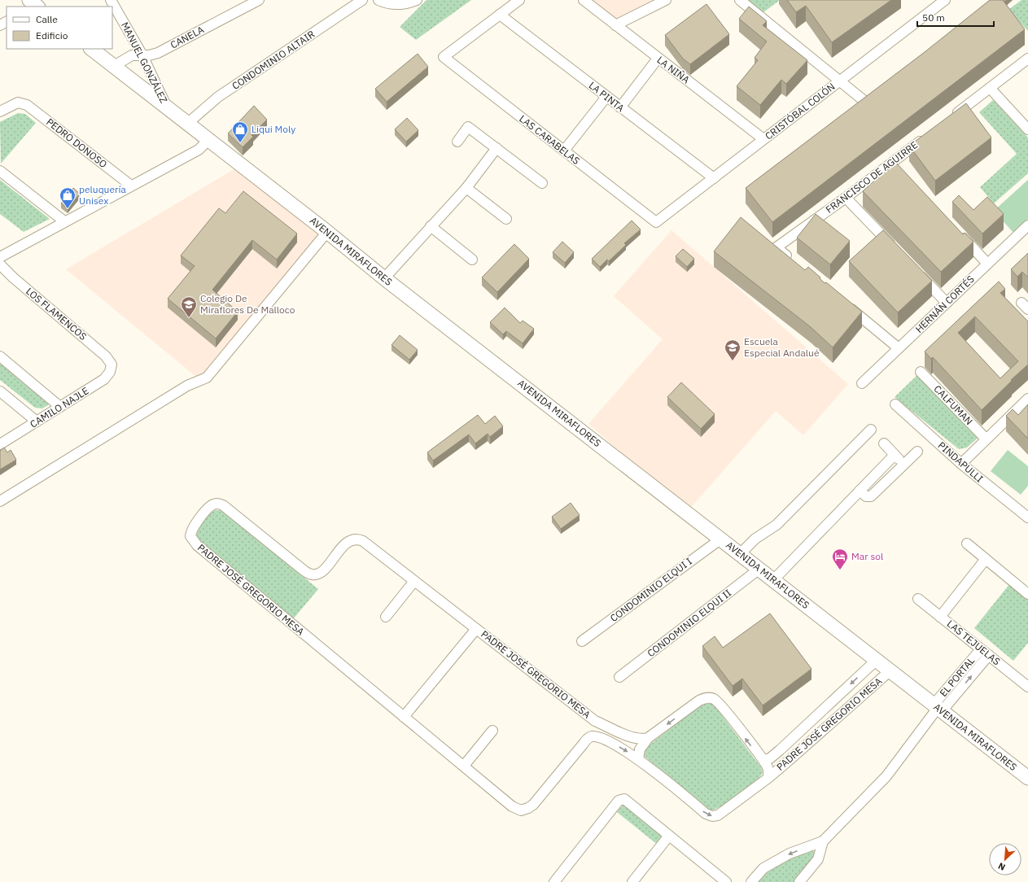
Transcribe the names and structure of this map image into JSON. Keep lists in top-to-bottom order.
{
  "streets": {
    "main road": ["AVENIDA MIRAFLORES"],
    "street": [
      "CANELA",
      "CONDOMINIO ALTAIR",
      "MANUEL GONZÁLEZ",
      "LA NIÑA",
      "LA PINTA",
      "CRISTÓBAL COLÓN",
      "LAS CARABELAS",
      "PEDRO DONOSO",
      "FRANCISCO DE AGUIRRE",
      "HERNÁN CORTÉS",
      "LOS FLAMENCOS",
      "CALFUMAN",
      "CAMILO NAJLE",
      "PINDAPULLI",
      "PADRE JOSÉ GREGORIO MESA",
      "CONDOMINIO ELQUI I",
      "CONDOMINIO ELQUI II",
      "LAS TEJUELAS",
      "EL PORTAL"
    ]
  },
  "crossings": [
    ["CANELA", "MANUEL GONZÁLEZ"],
    ["CANELA", "AVENIDA MIRAFLORES"],
    ["CONDOMINIO ALTAIR", "AVENIDA MIRAFLORES"],
    ["MANUEL GONZÁLEZ", "AVENIDA MIRAFLORES"],
    ["LA NIÑA", "CRISTÓBAL COLÓN"],
    ["LA PINTA", "CRISTÓBAL COLÓN"],
    ["LA PINTA", "LAS CARABELAS"],
    ["CRISTÓBAL COLÓN", "LAS CARABELAS"],
    ["AVENIDA MIRAFLORES", "PADRE JOSÉ GREGORIO MESA"],
    ["AVENIDA MIRAFLORES", "CONDOMINIO ELQUI I"],
    ["AVENIDA MIRAFLORES", "CONDOMINIO ELQUI II"],
    ["AVENIDA MIRAFLORES", "EL PORTAL"],
    ["LOS FLAMENCOS", "CAMILO NAJLE"],
    ["LAS TEJUELAS", "EL PORTAL"]
  ],
  "places": {
    "shop": ["Liqui Moly", "peluquería Unisex"],
    "school or university": ["Colegio De Miraflores De Malloco", "Escuela Especial Andalué"],
    "hotel": ["Mar sol"]
  },
  "legend": ["Calle", "Edificio"],
  "scale_bar": "50 m",
  "north": "bottom left"
}
